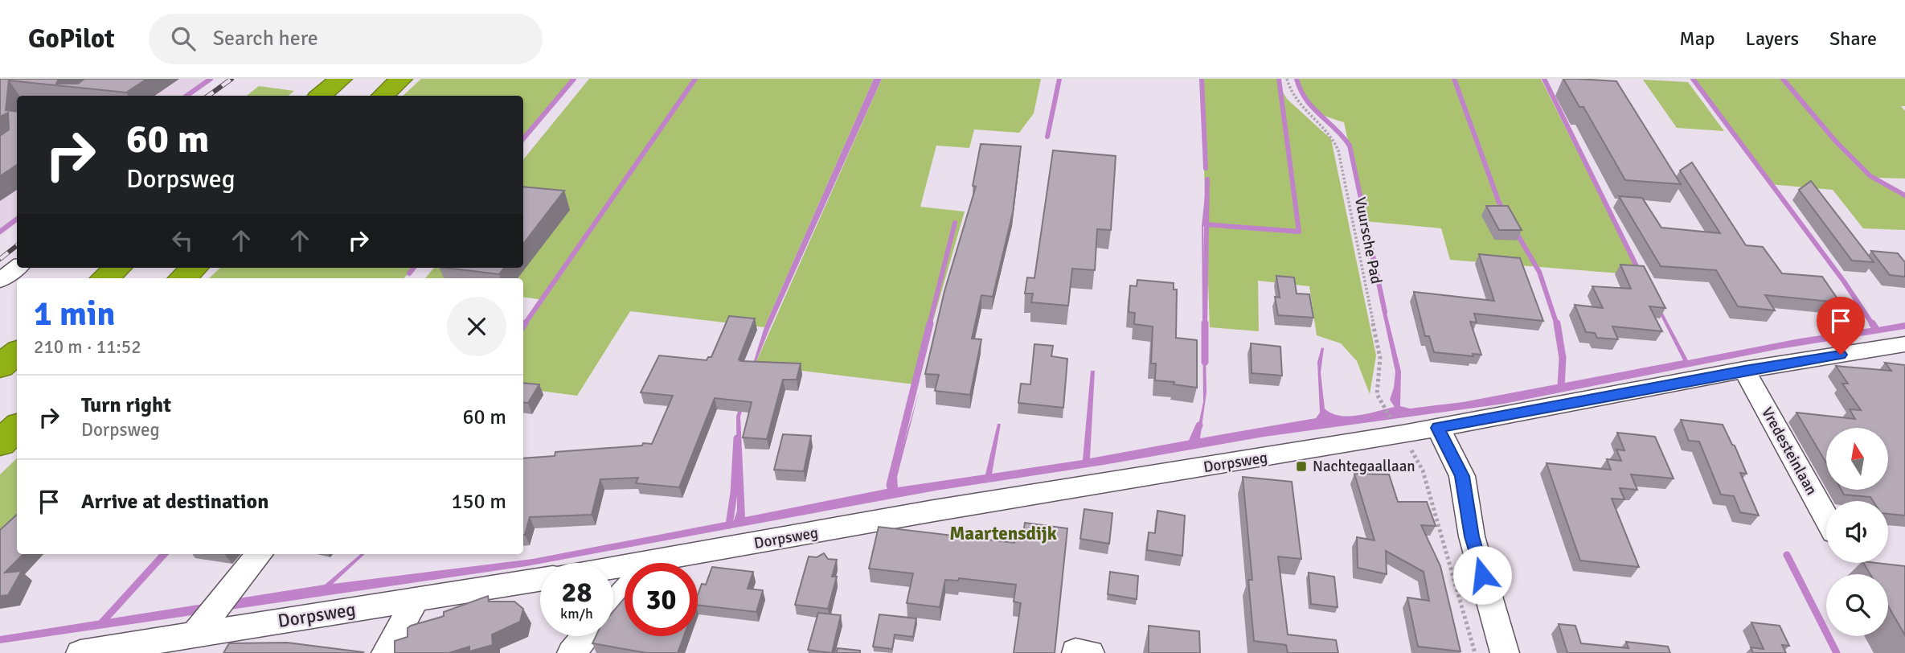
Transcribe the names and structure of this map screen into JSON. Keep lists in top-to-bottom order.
{
  "streets": {
    "street": ["Vredesteinlaan", "Dorpsweg"],
    "path": ["Vuursche Pad"]
  },
  "crossings": [
    ["Vuursche Pad", "Dorpsweg"],
    ["Vredesteinlaan", "Dorpsweg"]
  ],
  "districts": ["Maartensdijk"],
  "places": {
    "transit": ["Nachtegaallaan"]
  },
  "north": "top",
  "page": {
    "header": "GoPilot",
    "search": "Search here",
    "nav": ["Map", "Layers", "Share"],
    "turn": ["60 m", "Dorpsweg"],
    "heading": ["1 min", "210 m · 11:52"],
    "list": [
      {
        "name": "Turn right",
        "note": "Dorpsweg",
        "value": "60 m"
      },
      {
        "name": "Arrive at destination",
        "value": "150 m"
      }
    ],
    "speed": "28 km/h",
    "limit": "30"
  }
}
